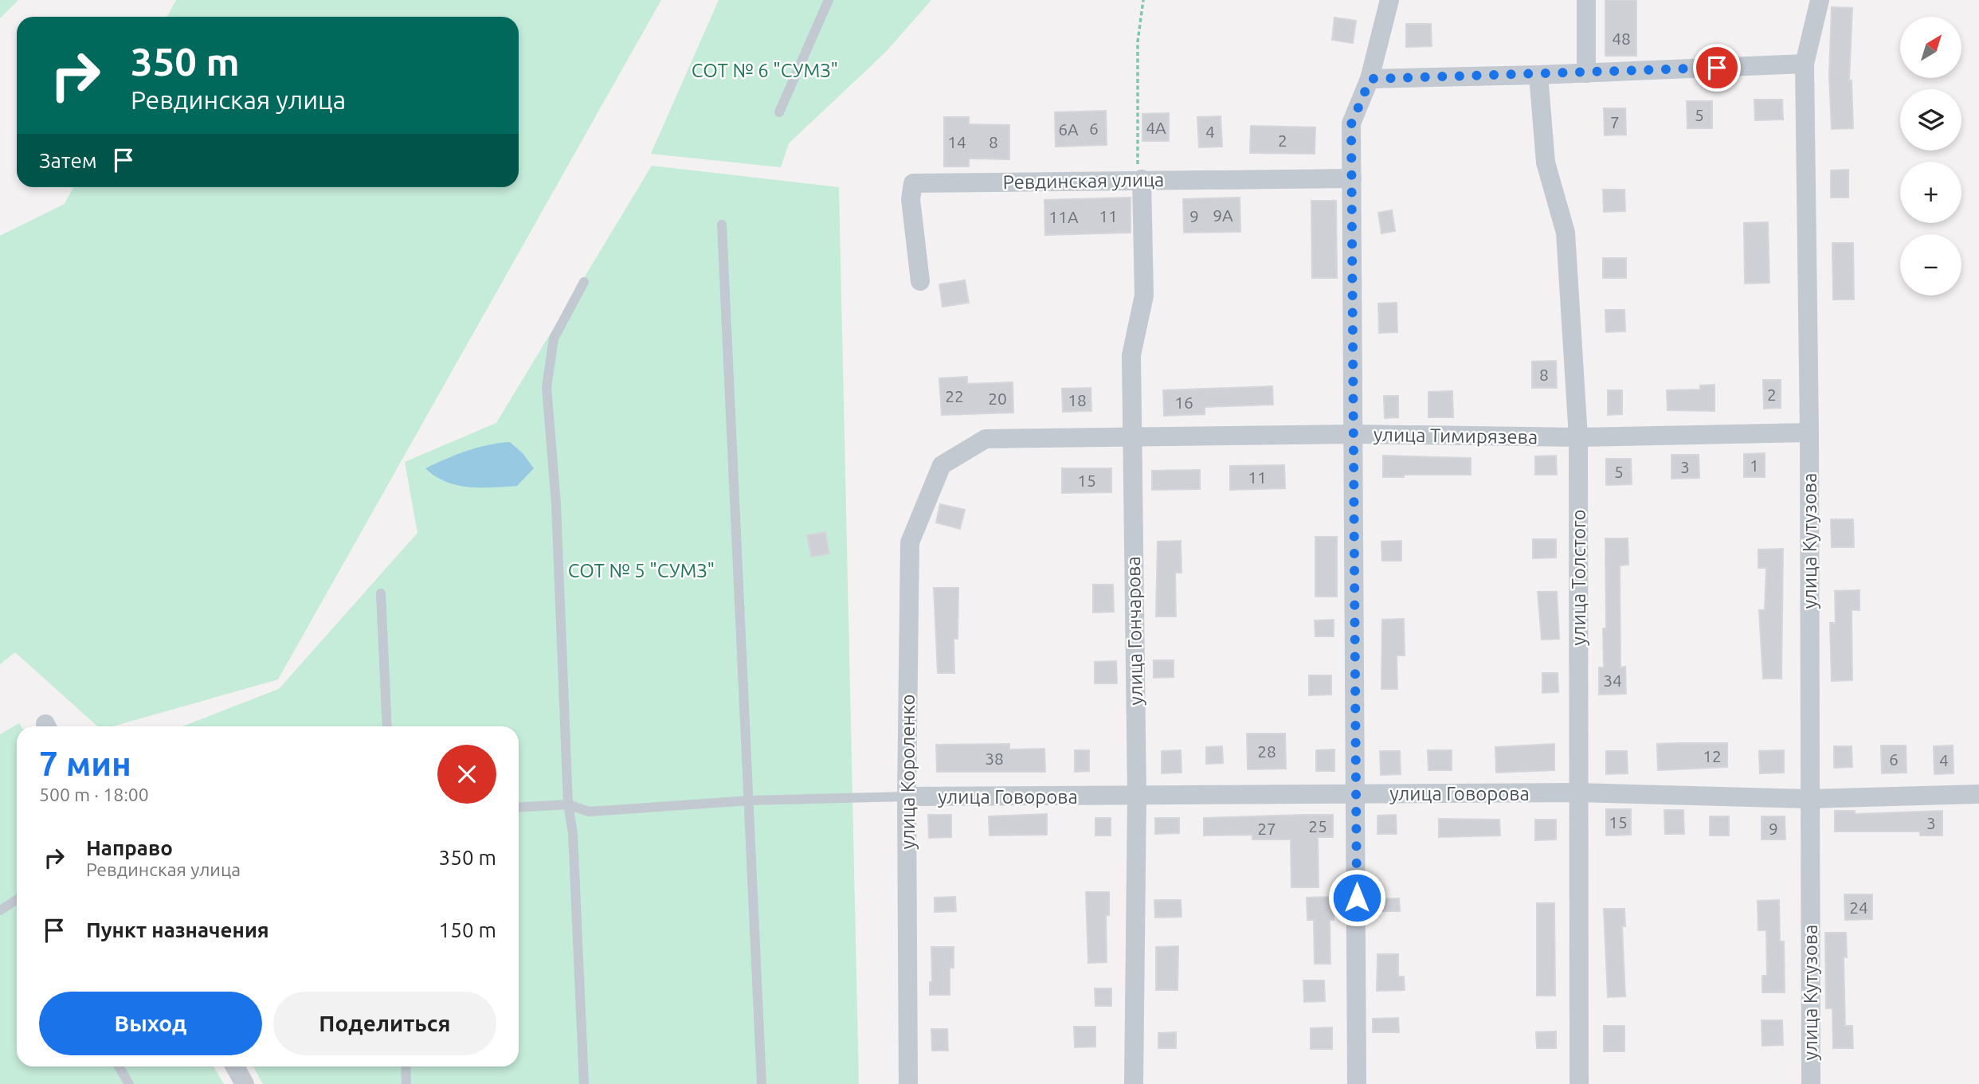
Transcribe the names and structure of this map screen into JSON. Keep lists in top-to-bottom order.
{
  "streets": {
    "street": [
      "Ревдинская улица",
      "улица Тимирязева",
      "улица Кутузова",
      "улица Толстого",
      "улица Гончарова",
      "улица Короленко",
      "улица Говорова"
    ]
  },
  "crossings": [
    ["Ревдинская улица", "улица Гончарова"],
    ["улица Тимирязева", "улица Кутузова"],
    ["улица Тимирязева", "улица Толстого"],
    ["улица Тимирязева", "улица Гончарова"],
    ["улица Тимирязева", "улица Короленко"],
    ["улица Кутузова", "улица Говорова"],
    ["улица Толстого", "улица Говорова"],
    ["улица Гончарова", "улица Говорова"],
    ["улица Короленко", "улица Говорова"]
  ],
  "parks": ["СОТ № 6 \"СУМЗ\"", "СОТ № 5 \"СУМЗ\""],
  "house_numbers": [
    "48",
    "5",
    "7",
    "4А",
    "6",
    "6А",
    "4",
    "2",
    "14",
    "8",
    "9А",
    "11",
    "9",
    "11А",
    "8",
    "2",
    "22",
    "20",
    "18",
    "16",
    "1",
    "3",
    "5",
    "11",
    "15",
    "34",
    "28",
    "12",
    "38",
    "6",
    "4",
    "15",
    "3",
    "25",
    "27",
    "9",
    "24"
  ],
  "north": "top right",
  "page": {
    "map_buttons": ["+", "−"],
    "turn": ["350 m", "Ревдинская улица"],
    "then": "Затем",
    "heading": ["7 мин", "500 m · 18:00"],
    "list": [
      {
        "name": "Направо",
        "note": "Ревдинская улица",
        "value": "350 m"
      },
      {
        "name": "Пункт назначения",
        "value": "150 m"
      }
    ],
    "buttons": ["Выход", "Поделиться"]
  }
}
